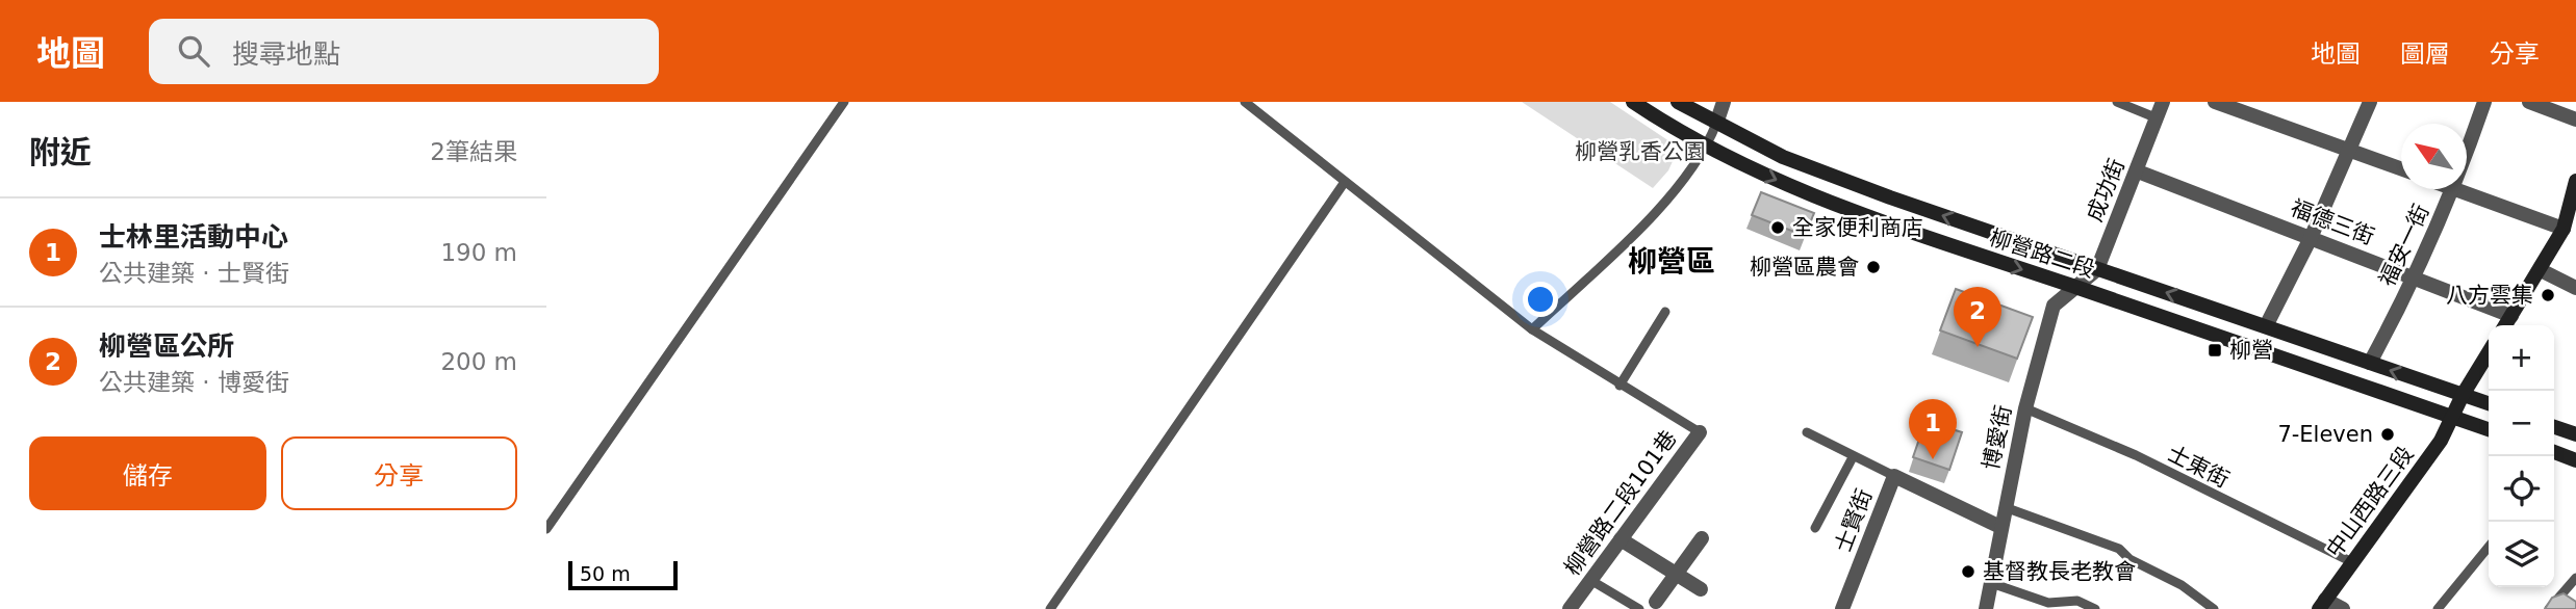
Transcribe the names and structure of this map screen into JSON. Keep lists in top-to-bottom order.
{
  "streets": {
    "street": [
      "成功街",
      "福德三街",
      "福安一街",
      "柳營路二段",
      "博愛街",
      "中山西路三段",
      "柳營路二段101巷",
      "士賢街"
    ],
    "lane": ["士東街"]
  },
  "crossings": [
    ["成功街", "福德三街"],
    ["成功街", "柳營路二段"],
    ["成功街", "博愛街"],
    ["福德三街", "福安一街"],
    ["福安一街", "柳營路二段"],
    ["柳營路二段", "博愛街"],
    ["柳營路二段", "中山西路三段"],
    ["博愛街", "士東街"],
    ["博愛街", "士賢街"],
    ["士東街", "中山西路三段"]
  ],
  "districts": ["柳營區"],
  "parks": ["柳營乳香公園"],
  "places": {
    "other": [
      "全家便利商店",
      "柳營區農會",
      "八方雲集",
      "7-Eleven",
      "基督教長老教會"
    ],
    "transit": ["柳營"]
  },
  "scale_bar": "50 m",
  "north": "top left",
  "page": {
    "header": "地圖",
    "search": "搜尋地點",
    "nav": ["地圖", "圖層", "分享"],
    "heading": ["附近", "2筆結果"],
    "list": [
      {
        "mark": "1",
        "name": "士林里活動中心",
        "note": "公共建築 · 士賢街",
        "value": "190 m"
      },
      {
        "mark": "2",
        "name": "柳營區公所",
        "note": "公共建築 · 博愛街",
        "value": "200 m"
      }
    ],
    "pins": ["2", "1"],
    "map_buttons": ["+", "−"],
    "buttons": ["儲存", "分享"],
    "scale": "50 m"
  }
}
